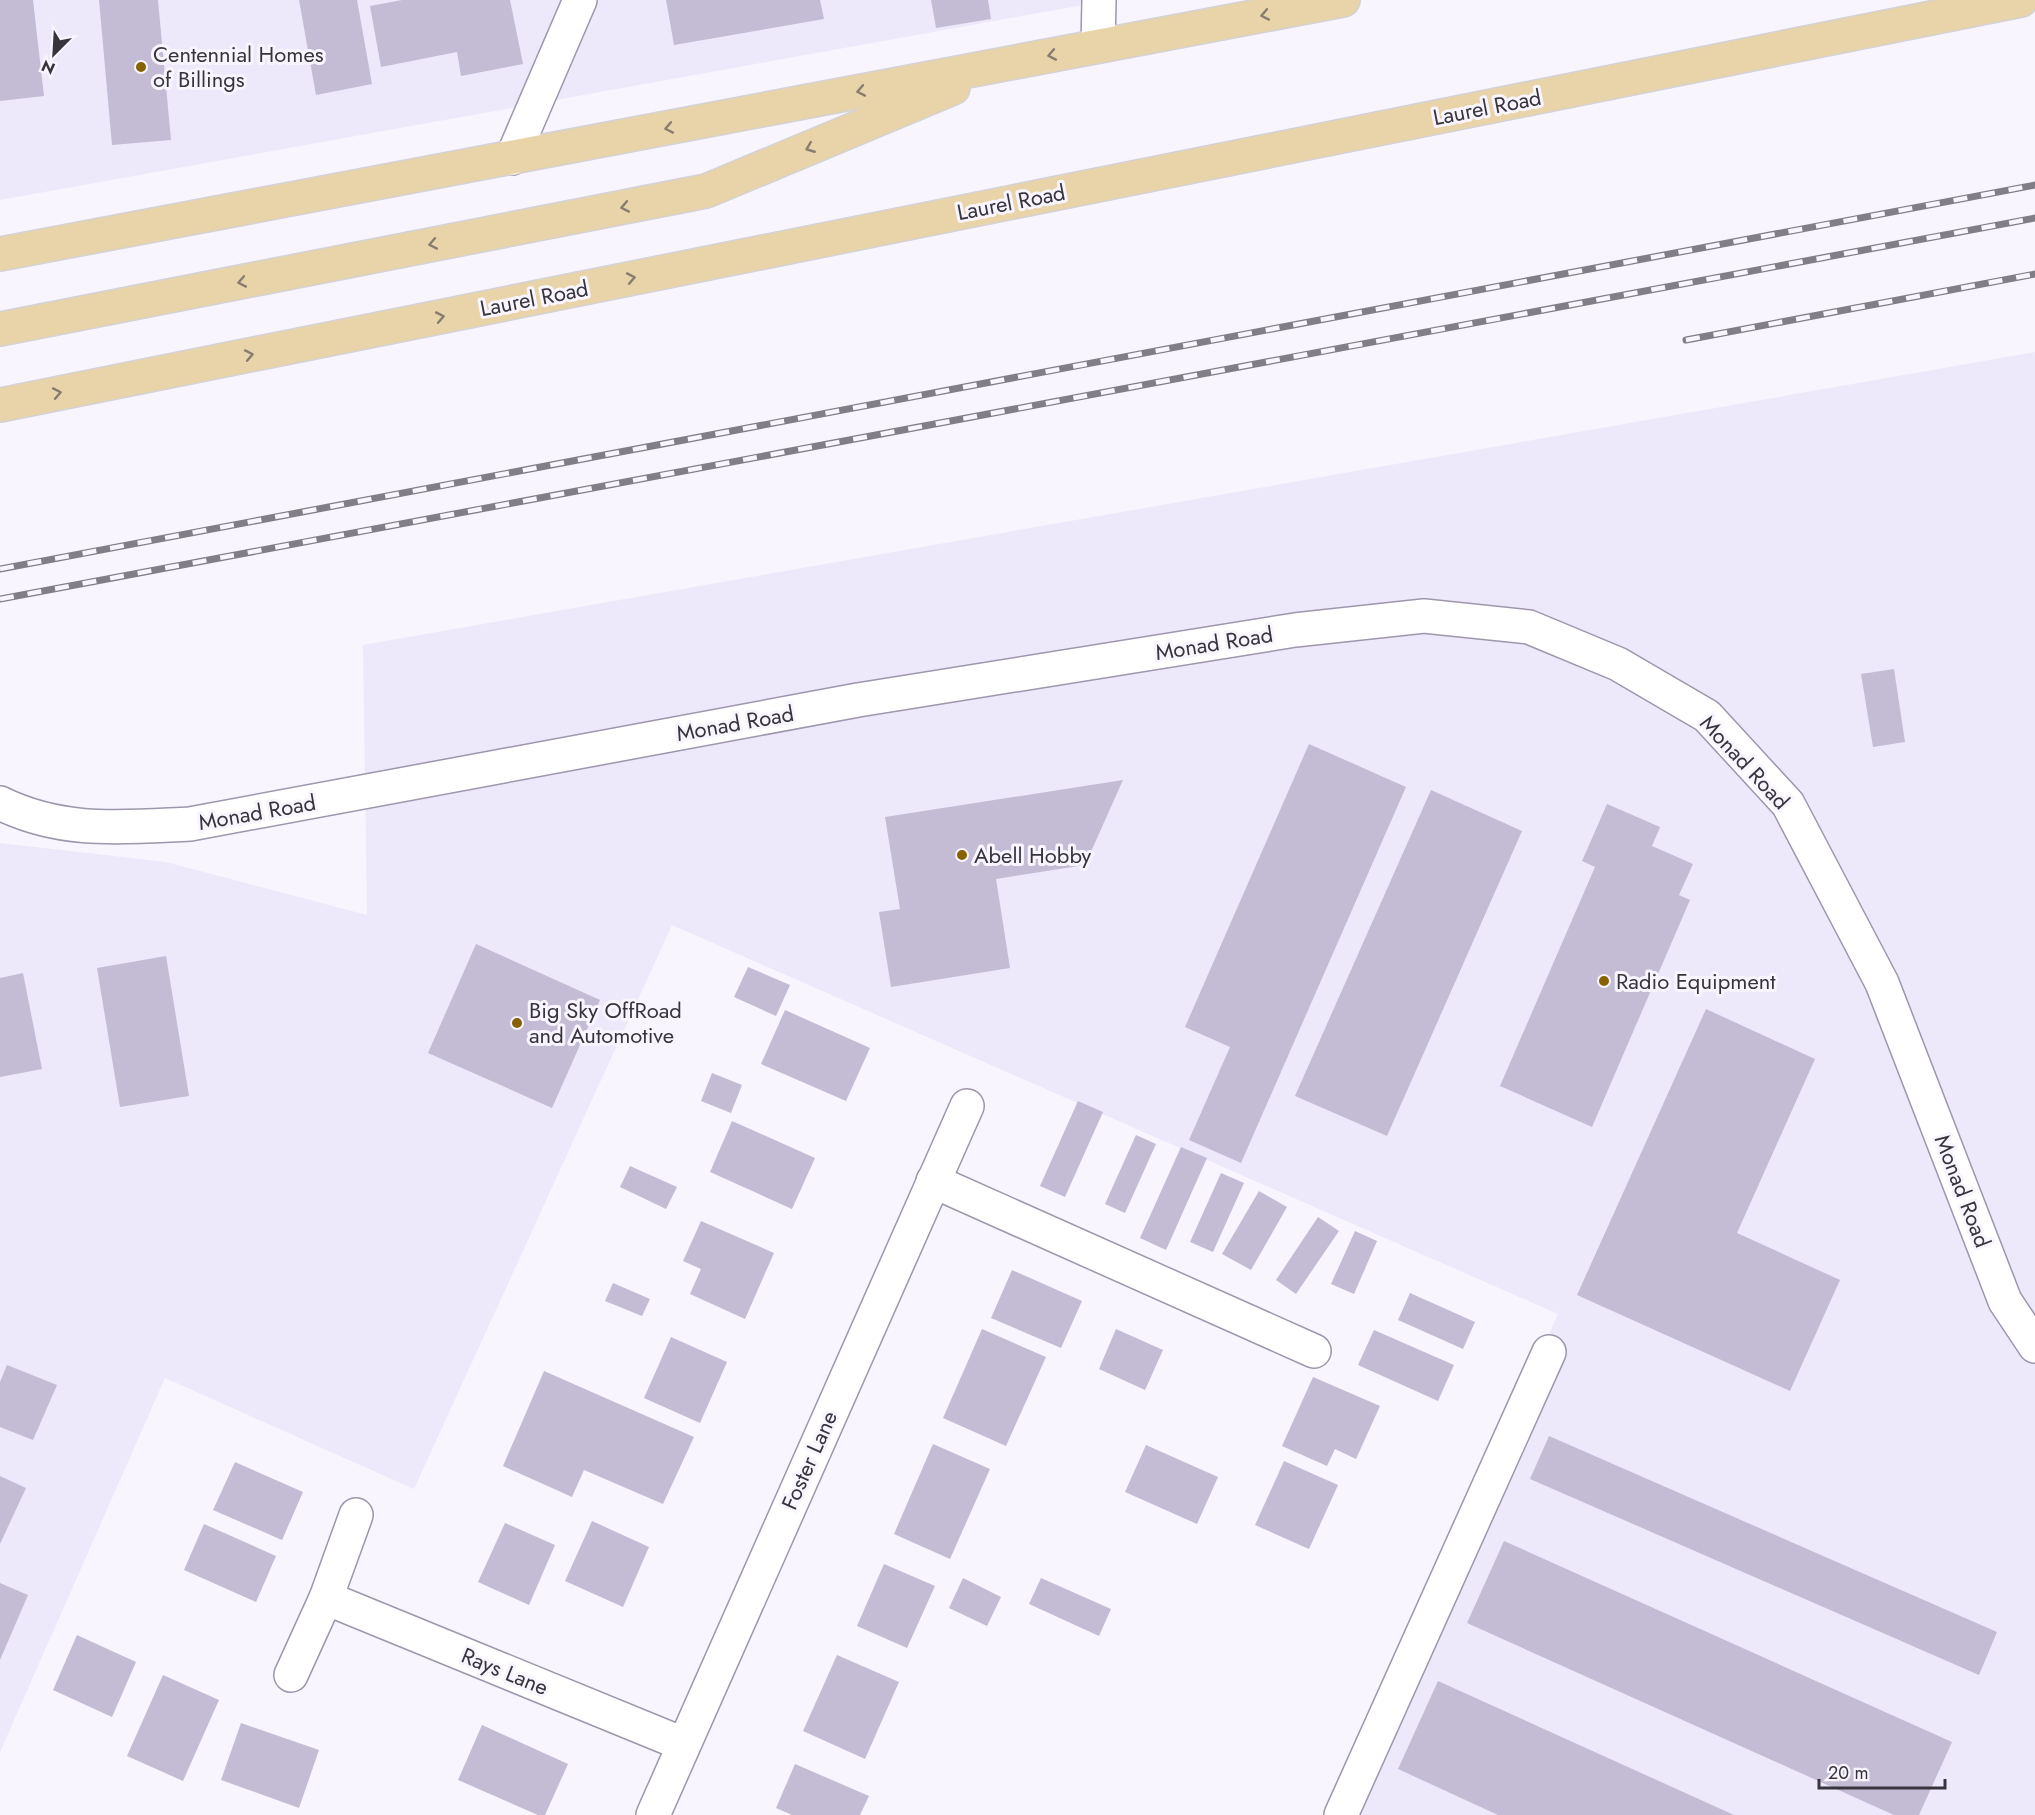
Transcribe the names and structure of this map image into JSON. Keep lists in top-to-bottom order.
{
  "streets": {
    "main road": ["Laurel Road"],
    "street": ["Monad Road", "Foster Lane", "Rays Lane"]
  },
  "crossings": [
    ["Foster Lane", "Rays Lane"]
  ],
  "places": [
    "Centennial Homes of Billings",
    "Abell Hobby",
    "Radio Equipment",
    "Big Sky OffRoad and Automotive"
  ],
  "scale_bar": "20 m",
  "north": "bottom left"
}
